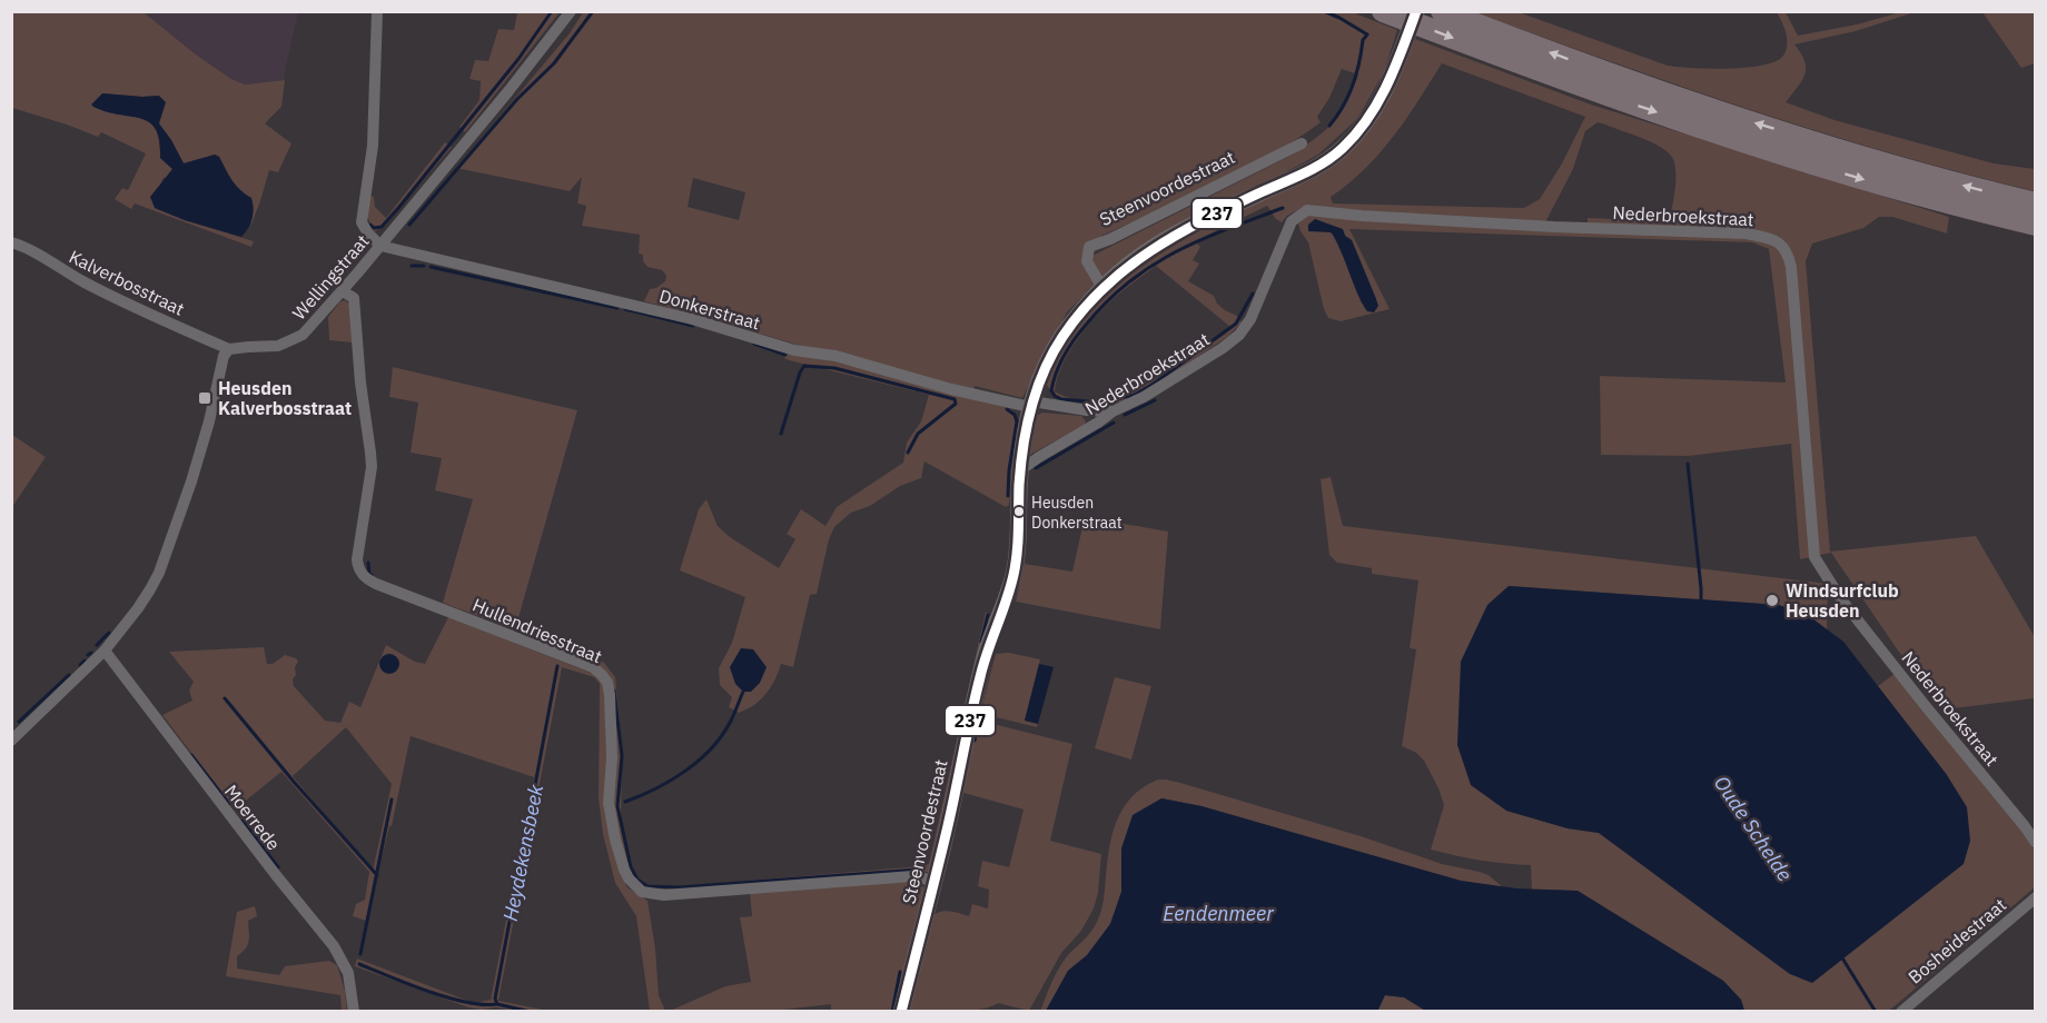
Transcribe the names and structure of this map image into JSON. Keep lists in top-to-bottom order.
{
  "streets": {
    "street": [
      "Steenvoordestraat",
      "Nederbroekstraat",
      "Wellingstraat",
      "Kalverbosstraat",
      "Donkerstraat",
      "Hullendriesstraat",
      "Moerrede",
      "Bosheidestraat"
    ]
  },
  "crossings": [
    ["Steenvoordestraat", "Nederbroekstraat"],
    ["Steenvoordestraat", "Donkerstraat"],
    ["Steenvoordestraat", "Hullendriesstraat"],
    ["Nederbroekstraat", "Donkerstraat"],
    ["Wellingstraat", "Kalverbosstraat"],
    ["Wellingstraat", "Donkerstraat"],
    ["Wellingstraat", "Hullendriesstraat"]
  ],
  "water": ["Oude Schelde", "Heydekensbeek", "Eendenmeer"],
  "places": {
    "transit": ["Heusden Kalverbosstraat"],
    "other": ["Heusden Donkerstraat", "Windsurfclub Heusden"]
  },
  "lines": ["transit line 237"]
}
